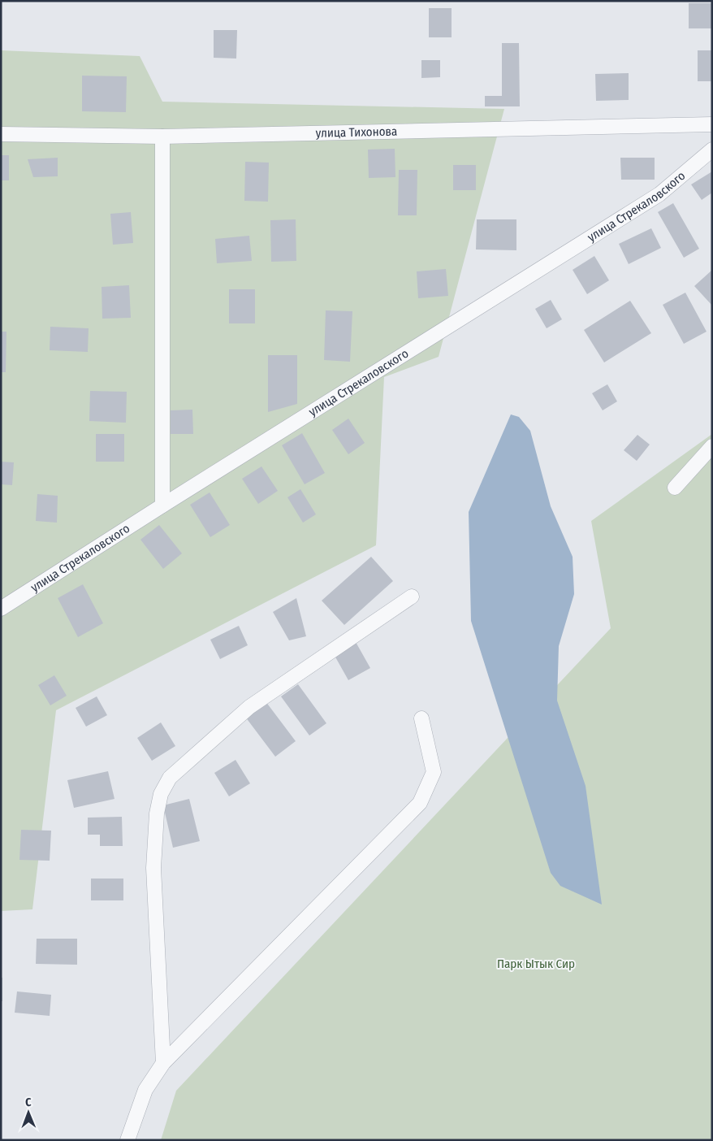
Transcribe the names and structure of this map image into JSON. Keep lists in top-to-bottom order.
{
  "streets": {
    "street": ["улица Тихонова", "улица Стрекаловского"]
  },
  "parks": ["Парк Ытык Сир"],
  "north": "top"
}
